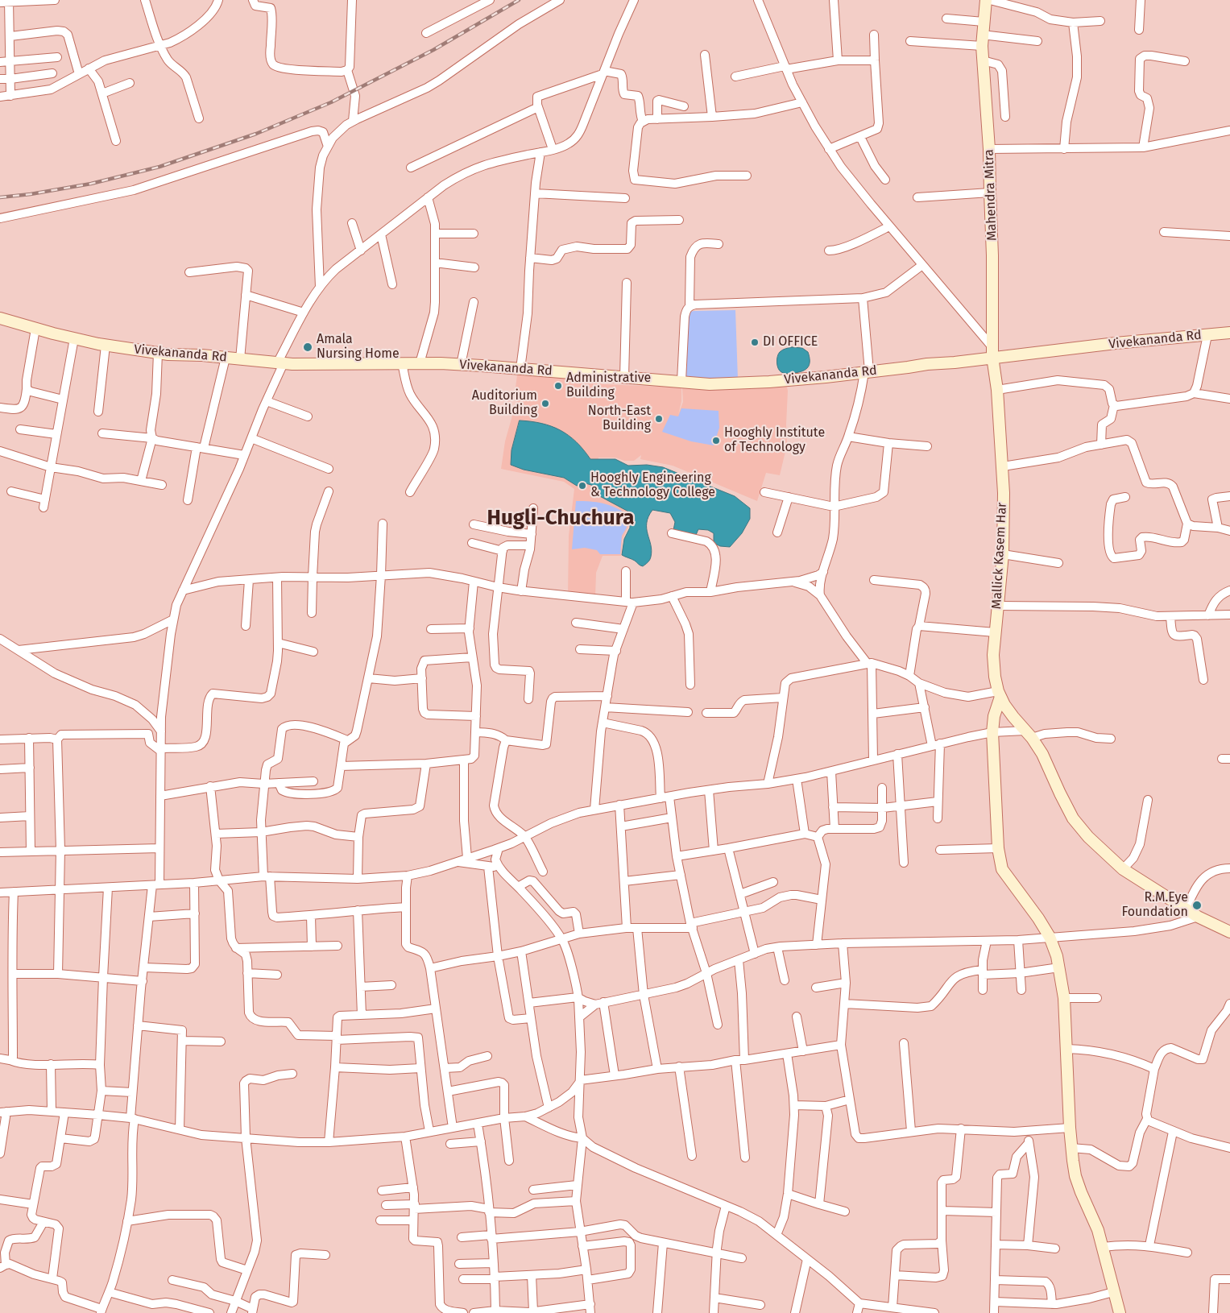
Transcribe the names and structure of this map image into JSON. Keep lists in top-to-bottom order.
{
  "streets": {
    "street": ["Mahendra Mitra", "Vivekananda Rd", "Mallick Kasem Har"]
  },
  "crossings": [
    ["Mahendra Mitra", "Vivekananda Rd"],
    ["Mahendra Mitra", "Mallick Kasem Har"]
  ],
  "districts": ["Hugli-Chuchura"],
  "places": [
    "DI OFFICE",
    "Amala Nursing Home",
    "Administrative Building",
    "Auditorium Building",
    "North-East Building",
    "Hooghly Institute of Technology",
    "Hooghly Engineering & Technology College",
    "R.M.Eye Foundation"
  ]
}
